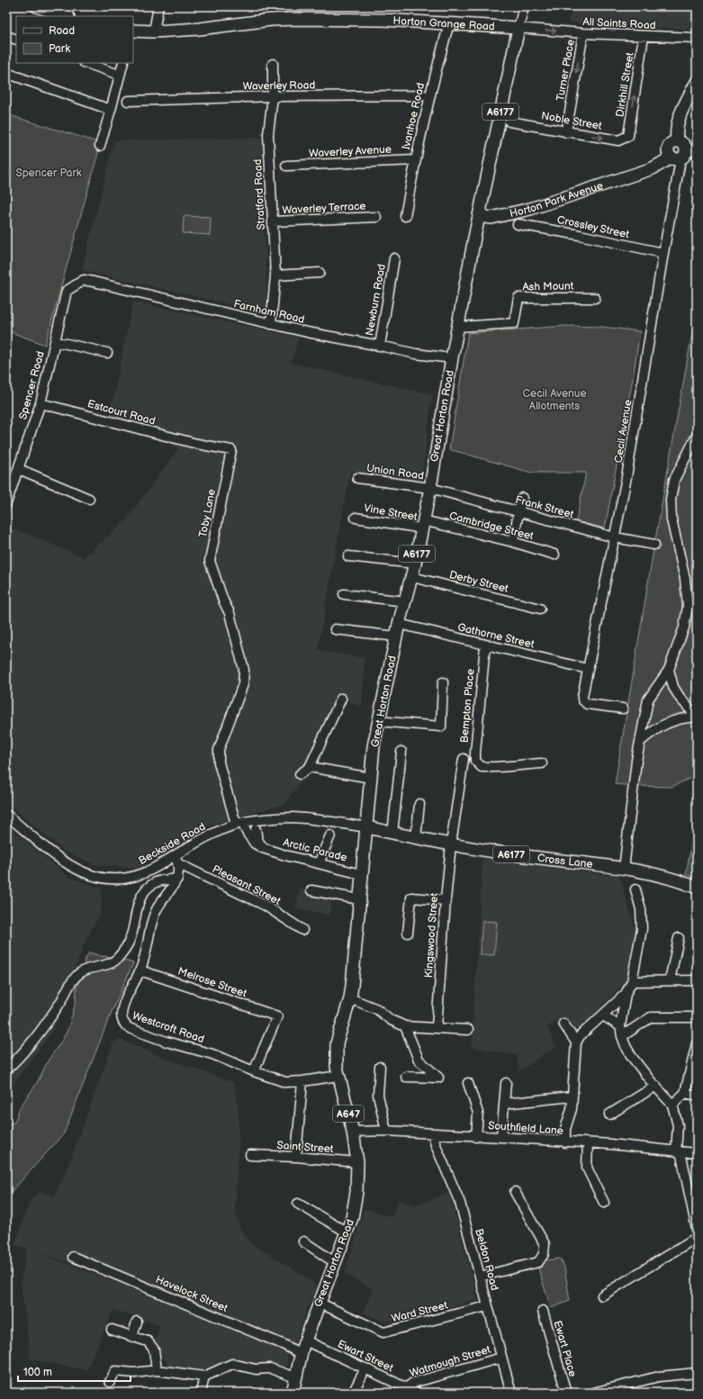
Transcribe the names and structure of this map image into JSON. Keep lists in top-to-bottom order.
{
  "streets": {
    "main road": [
      "Horton Grange Road",
      "A6177",
      "Horton Park Avenue",
      "Great Horton Road",
      "Cross Lane",
      "A647"
    ],
    "street": [
      "All Saints Road",
      "Turner Place",
      "Dirkhill Street",
      "Waverley Road",
      "Ivanhoe Road",
      "Noble Street",
      "Waverley Avenue",
      "Stratford Road",
      "Waverley Terrace",
      "Crossley Street",
      "Ash Mount",
      "Newburn Road",
      "Farnham Road",
      "Spencer Road",
      "Estcourt Road",
      "Cecil Avenue",
      "Union Road",
      "Frank Street",
      "Vine Street",
      "Toby Lane",
      "Cambridge Street",
      "Derby Street",
      "Gathorne Street",
      "Bempton Place",
      "Beckside Road",
      "Arctic Parade",
      "Pleasant Street",
      "Kingswood Street",
      "Melrose Street",
      "Westcroft Road",
      "Southfield Lane",
      "Saint Street",
      "Beldon Road",
      "Havelock Street",
      "Ward Street",
      "Ewart Place",
      "Ewart Street",
      "Watmough Street"
    ]
  },
  "crossings": [
    ["Horton Grange Road", "All Saints Road"],
    ["Horton Grange Road", "Ivanhoe Road"],
    ["Horton Grange Road", "Great Horton Road"],
    ["All Saints Road", "Turner Place"],
    ["All Saints Road", "Dirkhill Street"],
    ["All Saints Road", "Great Horton Road"],
    ["Turner Place", "Noble Street"],
    ["Dirkhill Street", "Noble Street"],
    ["Waverley Road", "Ivanhoe Road"],
    ["Waverley Road", "Stratford Road"],
    ["Ivanhoe Road", "Waverley Avenue"],
    ["Stratford Road", "Waverley Terrace"],
    ["Stratford Road", "Farnham Road"],
    ["Horton Park Avenue", "Great Horton Road"],
    ["Horton Park Avenue", "Cecil Avenue"],
    ["Crossley Street", "Cecil Avenue"],
    ["Ash Mount", "Great Horton Road"],
    ["Newburn Road", "Farnham Road"],
    ["Farnham Road", "Spencer Road"],
    ["Farnham Road", "Great Horton Road"],
    ["Spencer Road", "Estcourt Road"],
    ["Estcourt Road", "Toby Lane"],
    ["Great Horton Road", "Union Road"],
    ["Great Horton Road", "Frank Street"],
    ["Great Horton Road", "Vine Street"],
    ["Great Horton Road", "Cambridge Street"],
    ["Great Horton Road", "Derby Street"],
    ["Great Horton Road", "Gathorne Street"],
    ["Great Horton Road", "Beckside Road"],
    ["Great Horton Road", "Arctic Parade"],
    ["Great Horton Road", "Cross Lane"],
    ["Great Horton Road", "Westcroft Road"],
    ["Great Horton Road", "Southfield Lane"],
    ["Great Horton Road", "Saint Street"],
    ["Great Horton Road", "Havelock Street"],
    ["Great Horton Road", "Ward Street"],
    ["Great Horton Road", "Ewart Street"],
    ["Cecil Avenue", "Frank Street"],
    ["Cecil Avenue", "Gathorne Street"],
    ["Union Road", "Frank Street"],
    ["Vine Street", "Cambridge Street"],
    ["Toby Lane", "Arctic Parade"],
    ["Gathorne Street", "Bempton Place"],
    ["Beckside Road", "Arctic Parade"],
    ["Beckside Road", "Cross Lane"],
    ["Cross Lane", "Kingswood Street"],
    ["Pleasant Street", "Westcroft Road"],
    ["Melrose Street", "Westcroft Road"],
    ["Southfield Lane", "Beldon Road"],
    ["Beldon Road", "Ward Street"],
    ["Beldon Road", "Watmough Street"],
    ["Ewart Street", "Watmough Street"]
  ],
  "one_way": [
    "All Saints Road",
    "Turner Place",
    "Dirkhill Street",
    "Noble Street"
  ],
  "parks": ["Spencer Park", "Cecil Avenue Allotments"],
  "legend": ["Road", "Park"],
  "scale_bar": "100 m"
}
